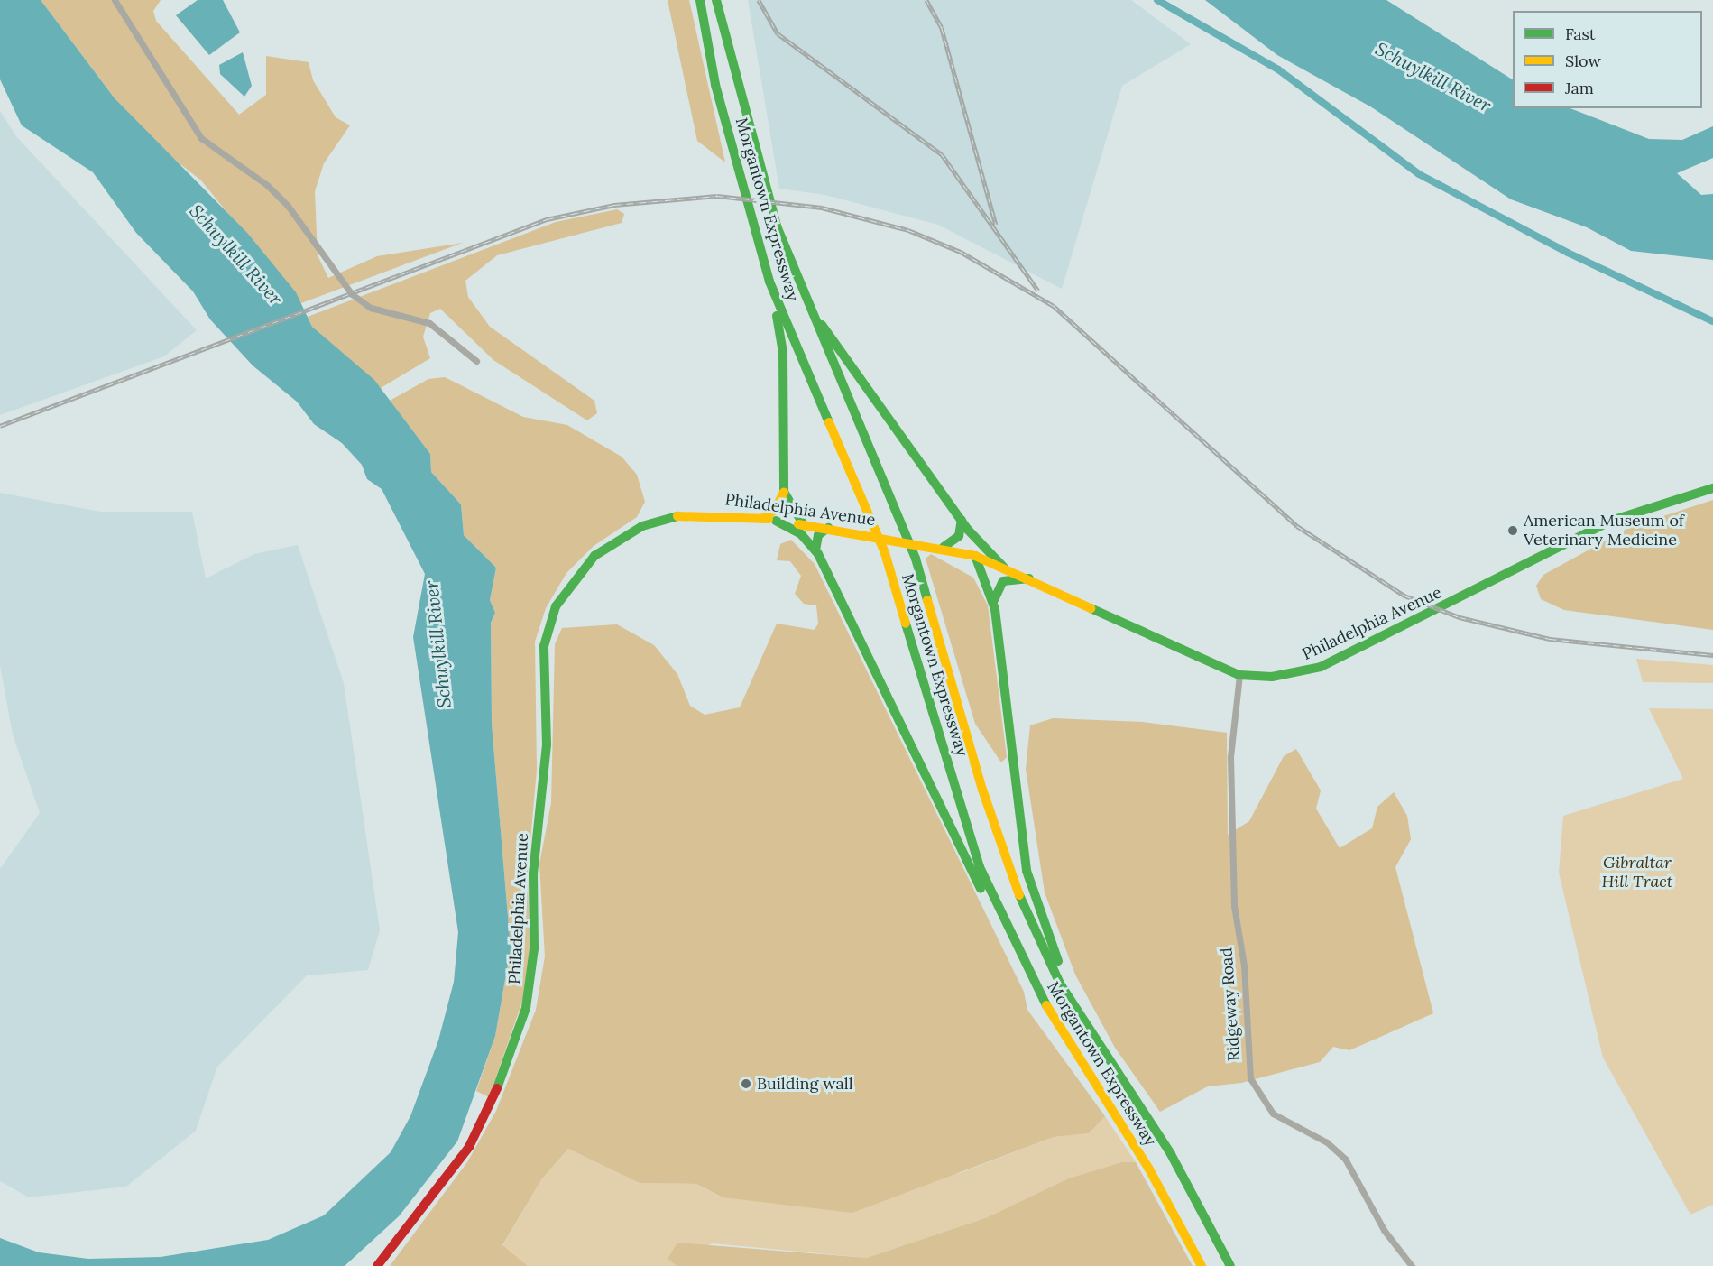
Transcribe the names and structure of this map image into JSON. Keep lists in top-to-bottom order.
{
  "streets": {
    "main road": ["Morgantown Expressway", "Philadelphia Avenue"],
    "street": ["Ridgeway Road"]
  },
  "crossings": [
    ["Philadelphia Avenue", "Ridgeway Road"]
  ],
  "water": ["Schuylkill River"],
  "parks": ["Gibraltar Hill Tract"],
  "places": ["American Museum of Veterinary Medicine", "Building wall"],
  "legend": ["Fast", "Slow", "Jam"]
}
